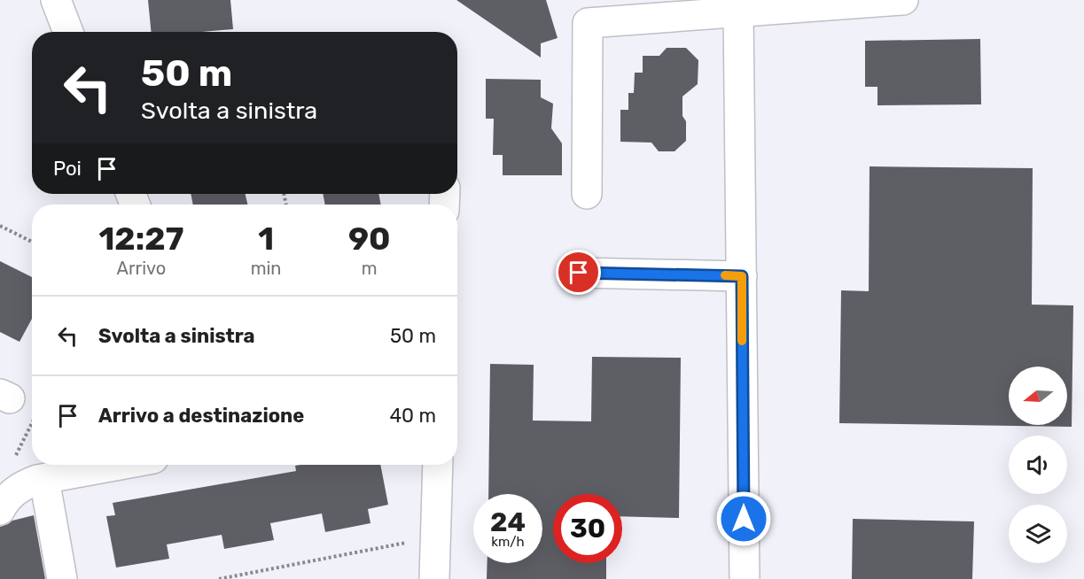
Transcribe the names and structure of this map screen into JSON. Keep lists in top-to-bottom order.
{
  "north": "left",
  "page": {
    "turn": ["50 m", "Svolta a sinistra"],
    "then": "Poi",
    "eta": [
      "12:27",
      "Arrivo",
      "1",
      "min",
      "90",
      "m"
    ],
    "list": [
      {
        "name": "Svolta a sinistra",
        "value": "50 m"
      },
      {
        "name": "Arrivo a destinazione",
        "value": "40 m"
      }
    ],
    "speed": "24 km/h",
    "limit": "30"
  }
}
